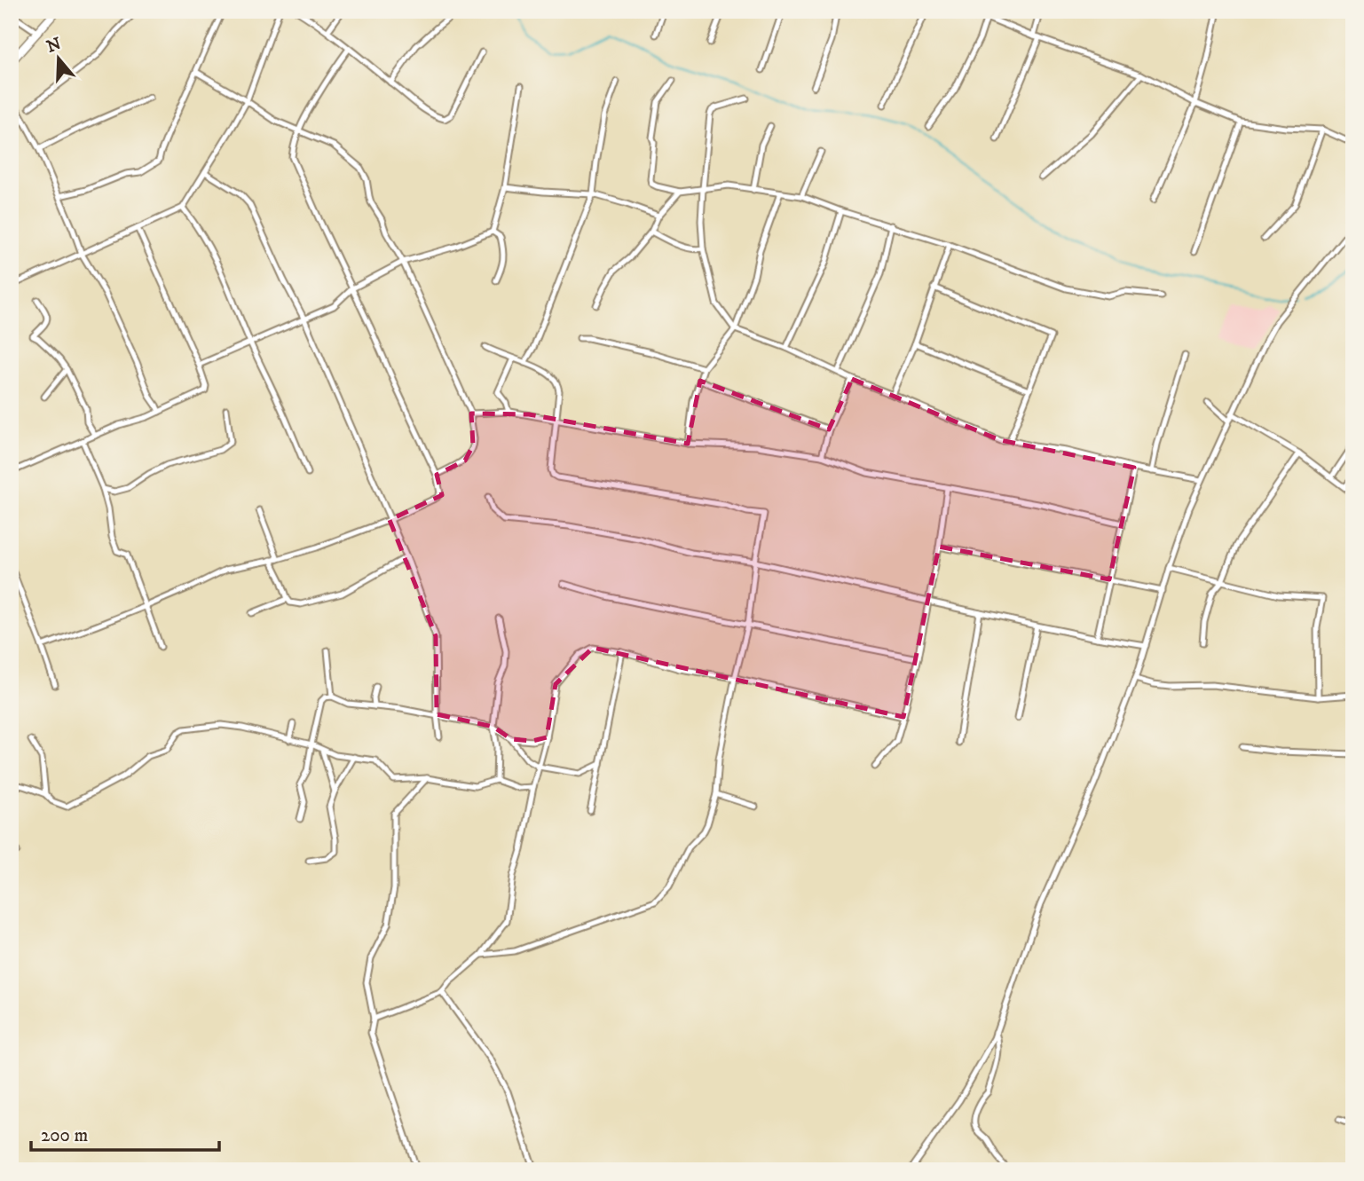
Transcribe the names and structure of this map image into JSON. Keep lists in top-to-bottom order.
{
  "scale_bar": "200 m",
  "north": "top"
}
